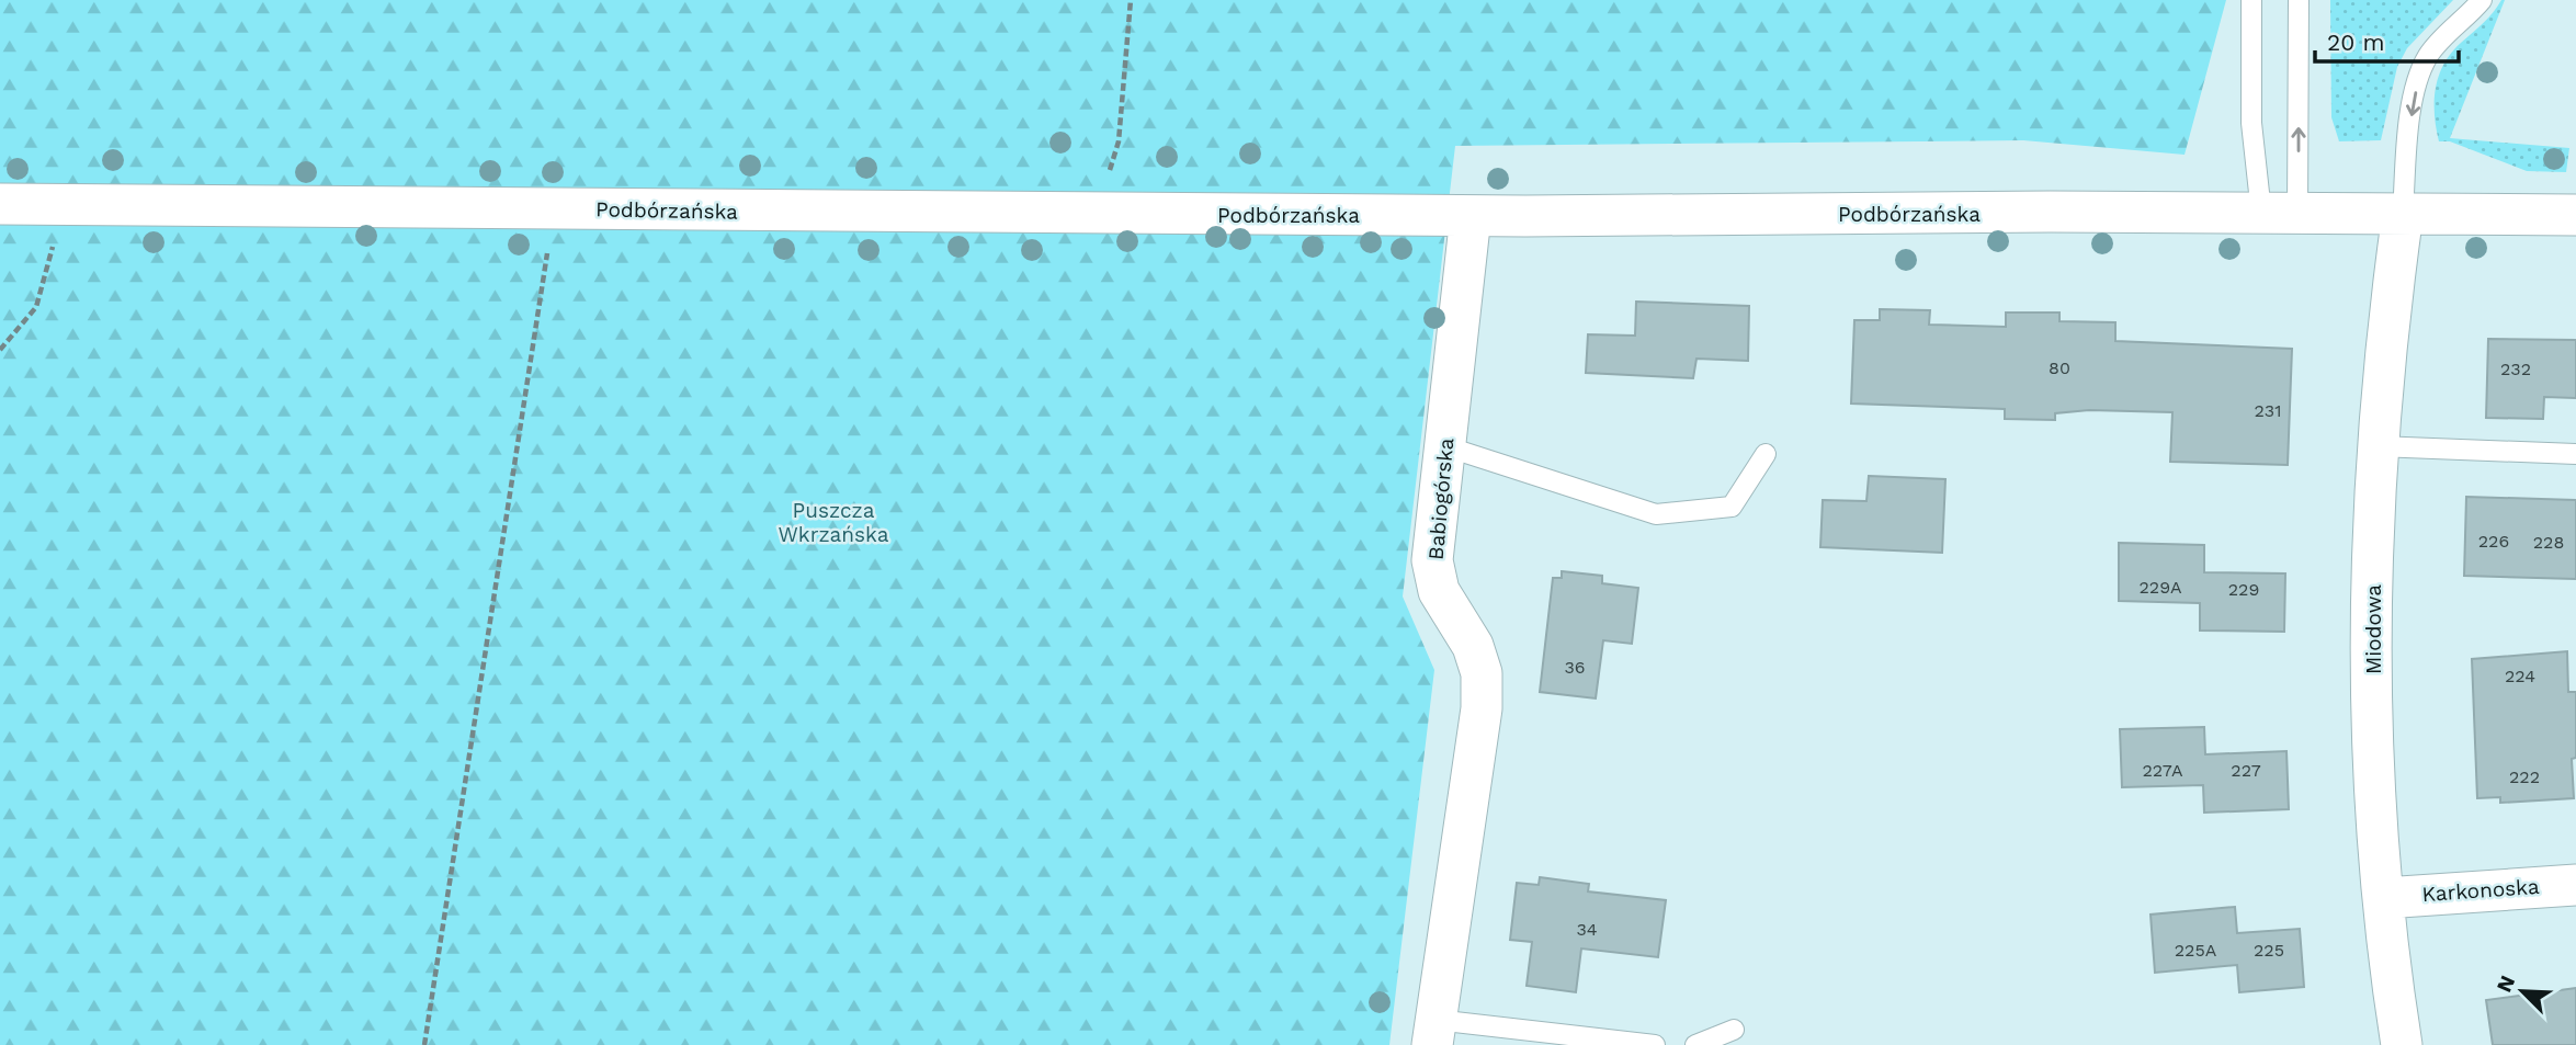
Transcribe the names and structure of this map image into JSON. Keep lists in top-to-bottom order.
{
  "streets": {
    "street": [
      "Podbórzańska",
      "Babiogórska",
      "Miodowa",
      "Karkonoska"
    ]
  },
  "crossings": [
    ["Podbórzańska", "Babiogórska"],
    ["Podbórzańska", "Miodowa"],
    ["Miodowa", "Karkonoska"]
  ],
  "parks": ["Puszcza Wkrzańska"],
  "house_numbers": [
    "80",
    "232",
    "231",
    "226",
    "228",
    "229A",
    "229",
    "36",
    "224",
    "227A",
    "227",
    "222",
    "34",
    "225A",
    "225"
  ],
  "scale_bar": "20 m",
  "north": "top left"
}
